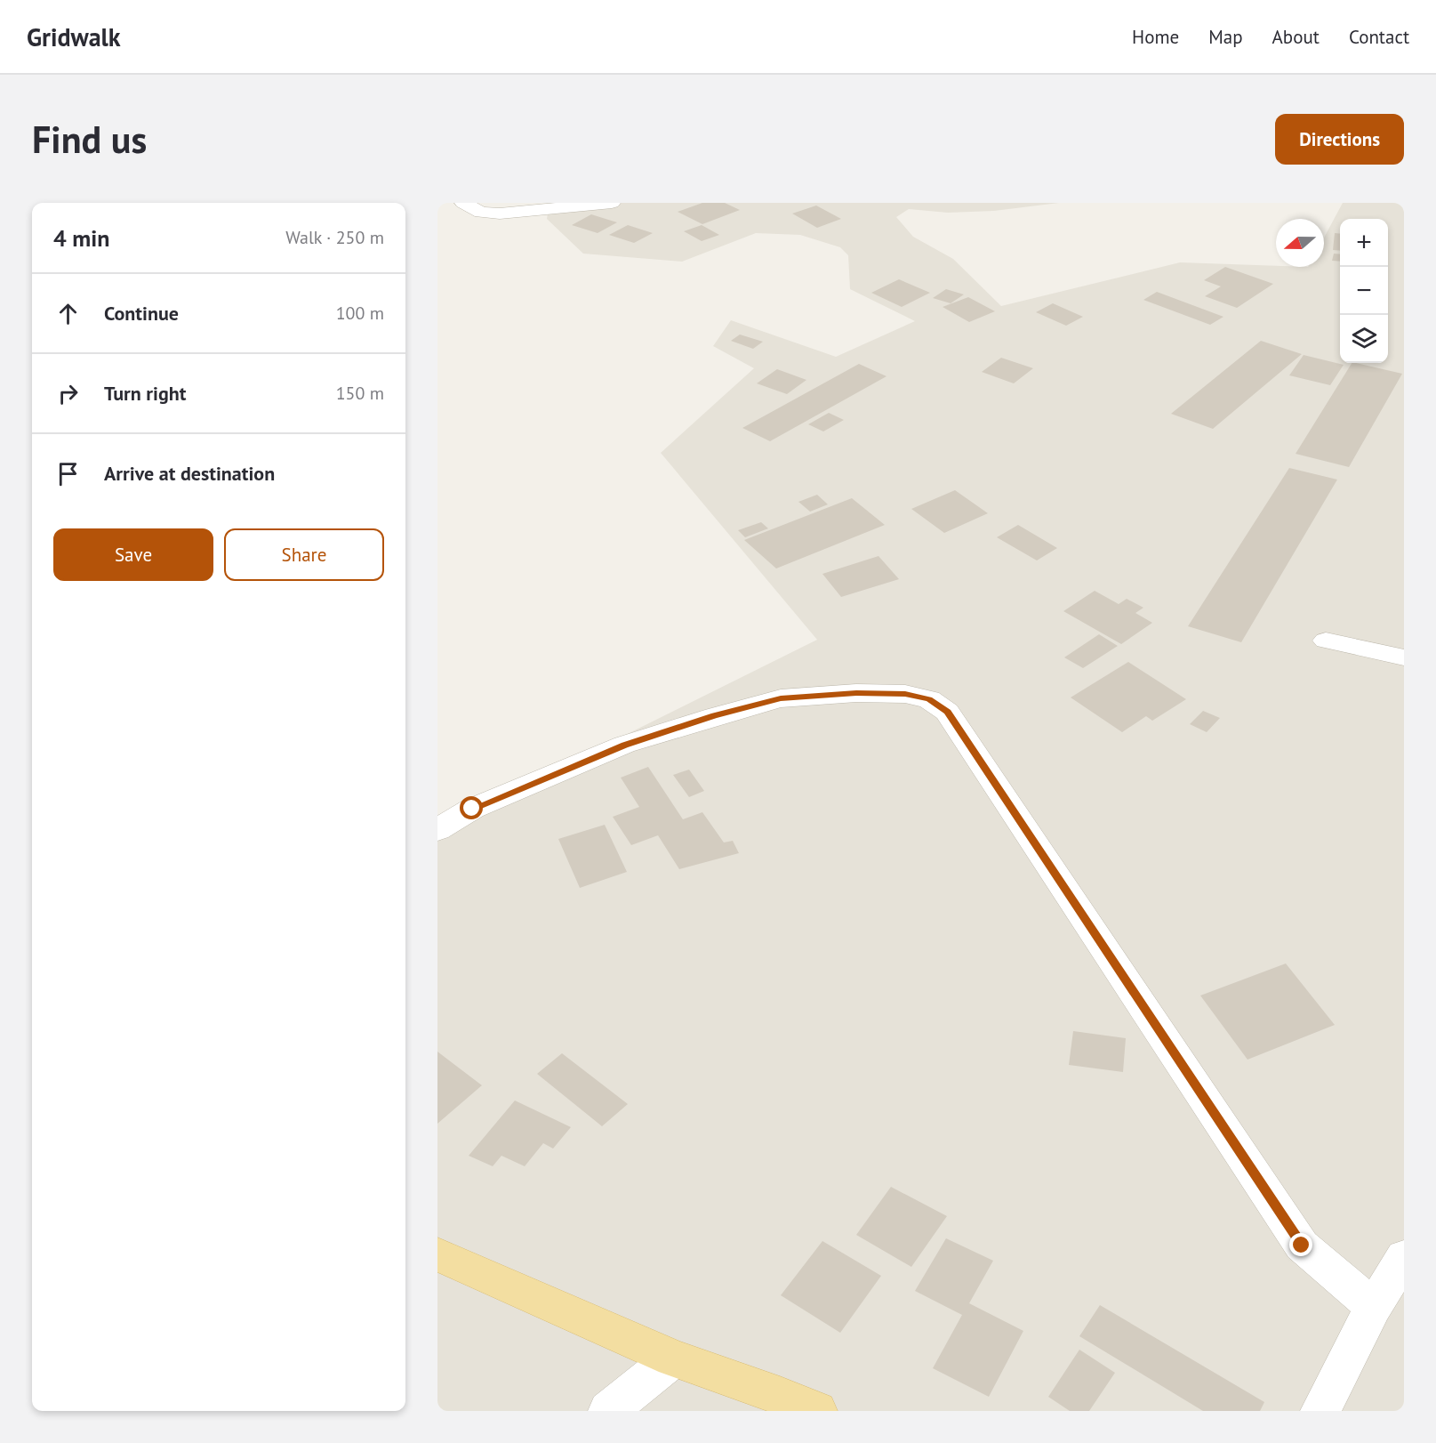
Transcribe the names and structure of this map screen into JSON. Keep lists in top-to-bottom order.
{
  "north": "left",
  "page": {
    "header": "Gridwalk",
    "nav": [
      "Home",
      "Map",
      "About",
      "Contact"
    ],
    "buttons": [
      "Directions",
      ["Save", "Share"]
    ],
    "title": "Find us",
    "heading": ["4 min", "Walk · 250 m"],
    "map_buttons": ["+", "−"],
    "list": [
      ["Continue", "100 m"],
      ["Turn right", "150 m"],
      "Arrive at destination"
    ]
  }
}
